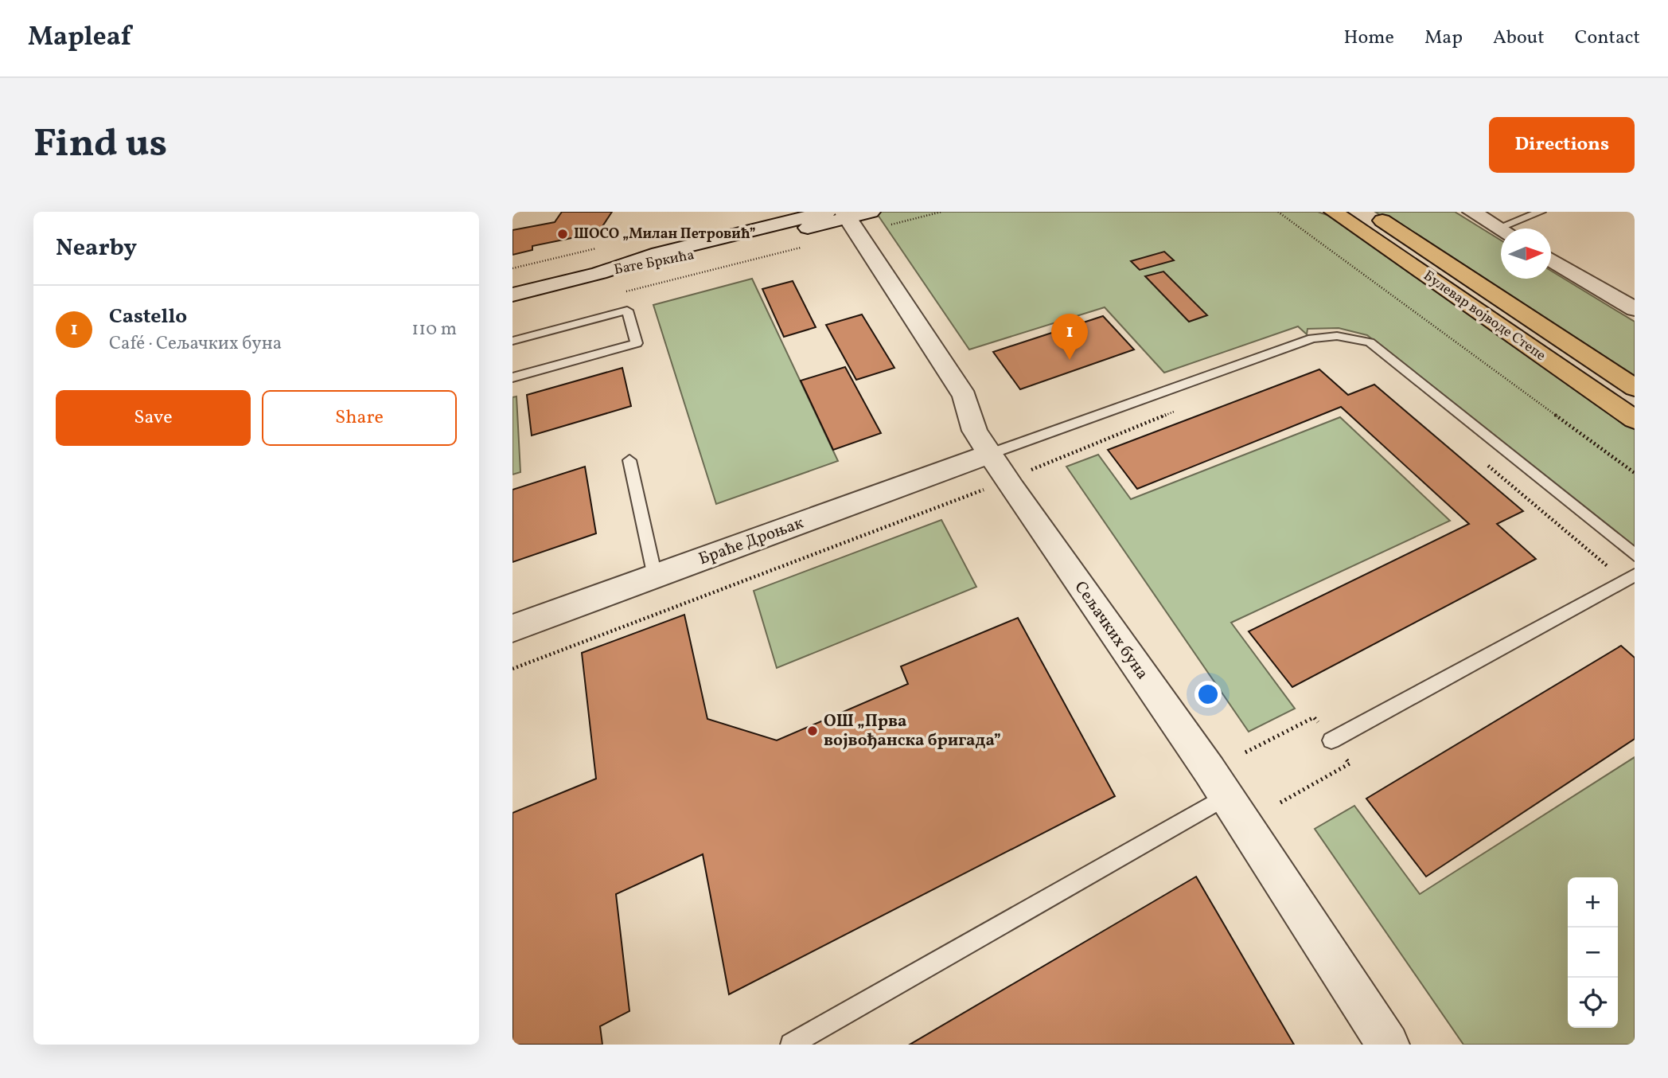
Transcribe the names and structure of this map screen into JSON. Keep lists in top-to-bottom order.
{
  "streets": {
    "main road": ["Булевар војводе Степе"],
    "street": ["Бате Бркића", "Браће Дроњак", "Сељачких буна"]
  },
  "crossings": [
    ["Бате Бркића", "Сељачких буна"],
    ["Браће Дроњак", "Сељачких буна"]
  ],
  "places": ["ШОСО „Милан Петровић”", "ОШ „Прва војвођанска бригада”"],
  "north": "right",
  "page": {
    "header": "Mapleaf",
    "nav": [
      "Home",
      "Map",
      "About",
      "Contact"
    ],
    "buttons": [
      "Directions",
      ["Save", "Share"]
    ],
    "title": "Find us",
    "heading": "Nearby",
    "list": [
      {
        "mark": "1",
        "name": "Castello",
        "note": "Café · Сељачких буна",
        "value": "110 m"
      }
    ],
    "pins": "1",
    "map_buttons": ["+", "−"]
  }
}
